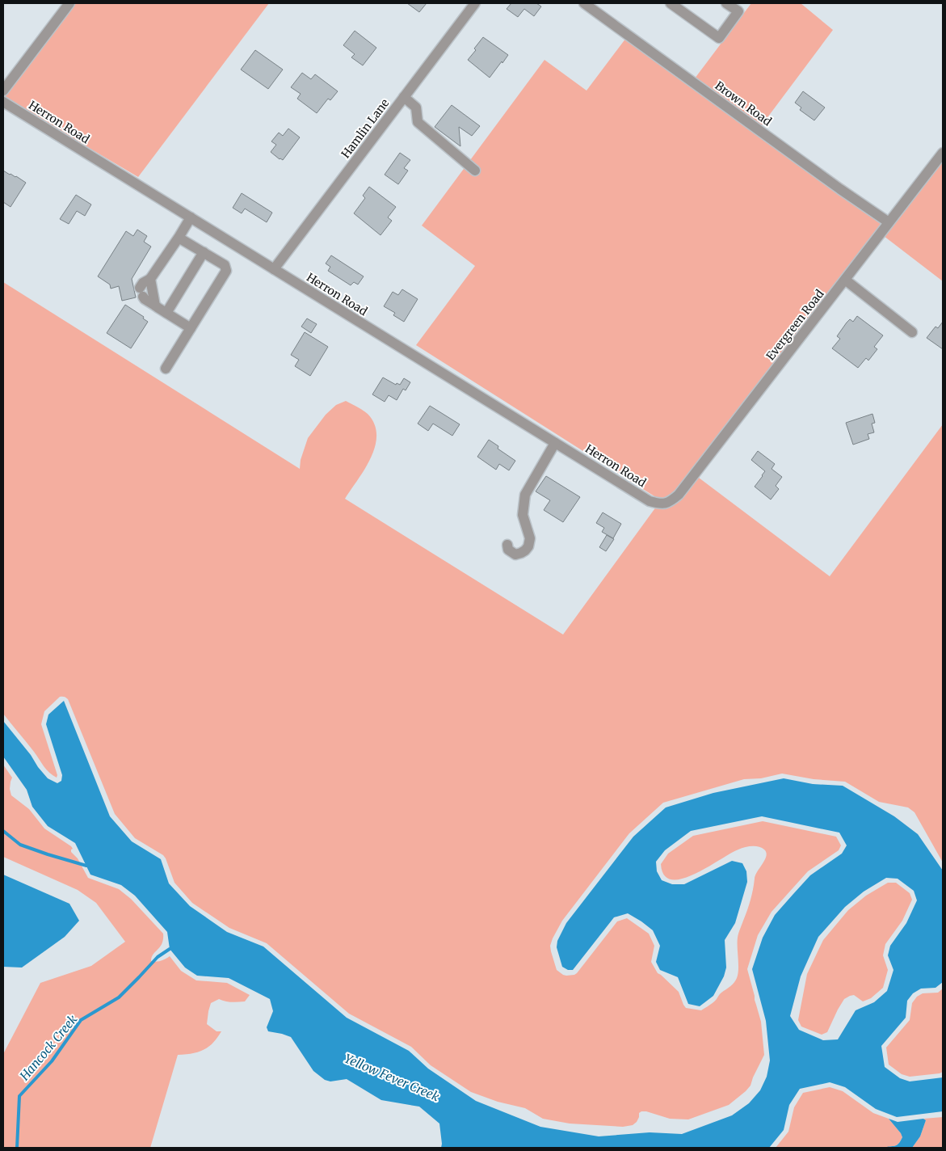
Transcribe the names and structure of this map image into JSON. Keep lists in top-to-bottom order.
{
  "streets": {
    "street": [
      "Brown Road",
      "Herron Road",
      "Hamlin Lane",
      "Evergreen Road"
    ]
  },
  "crossings": [
    ["Brown Road", "Evergreen Road"],
    ["Herron Road", "Hamlin Lane"],
    ["Herron Road", "Evergreen Road"]
  ],
  "water": ["Hancock Creek", "Yellow Fever Creek"]
}
